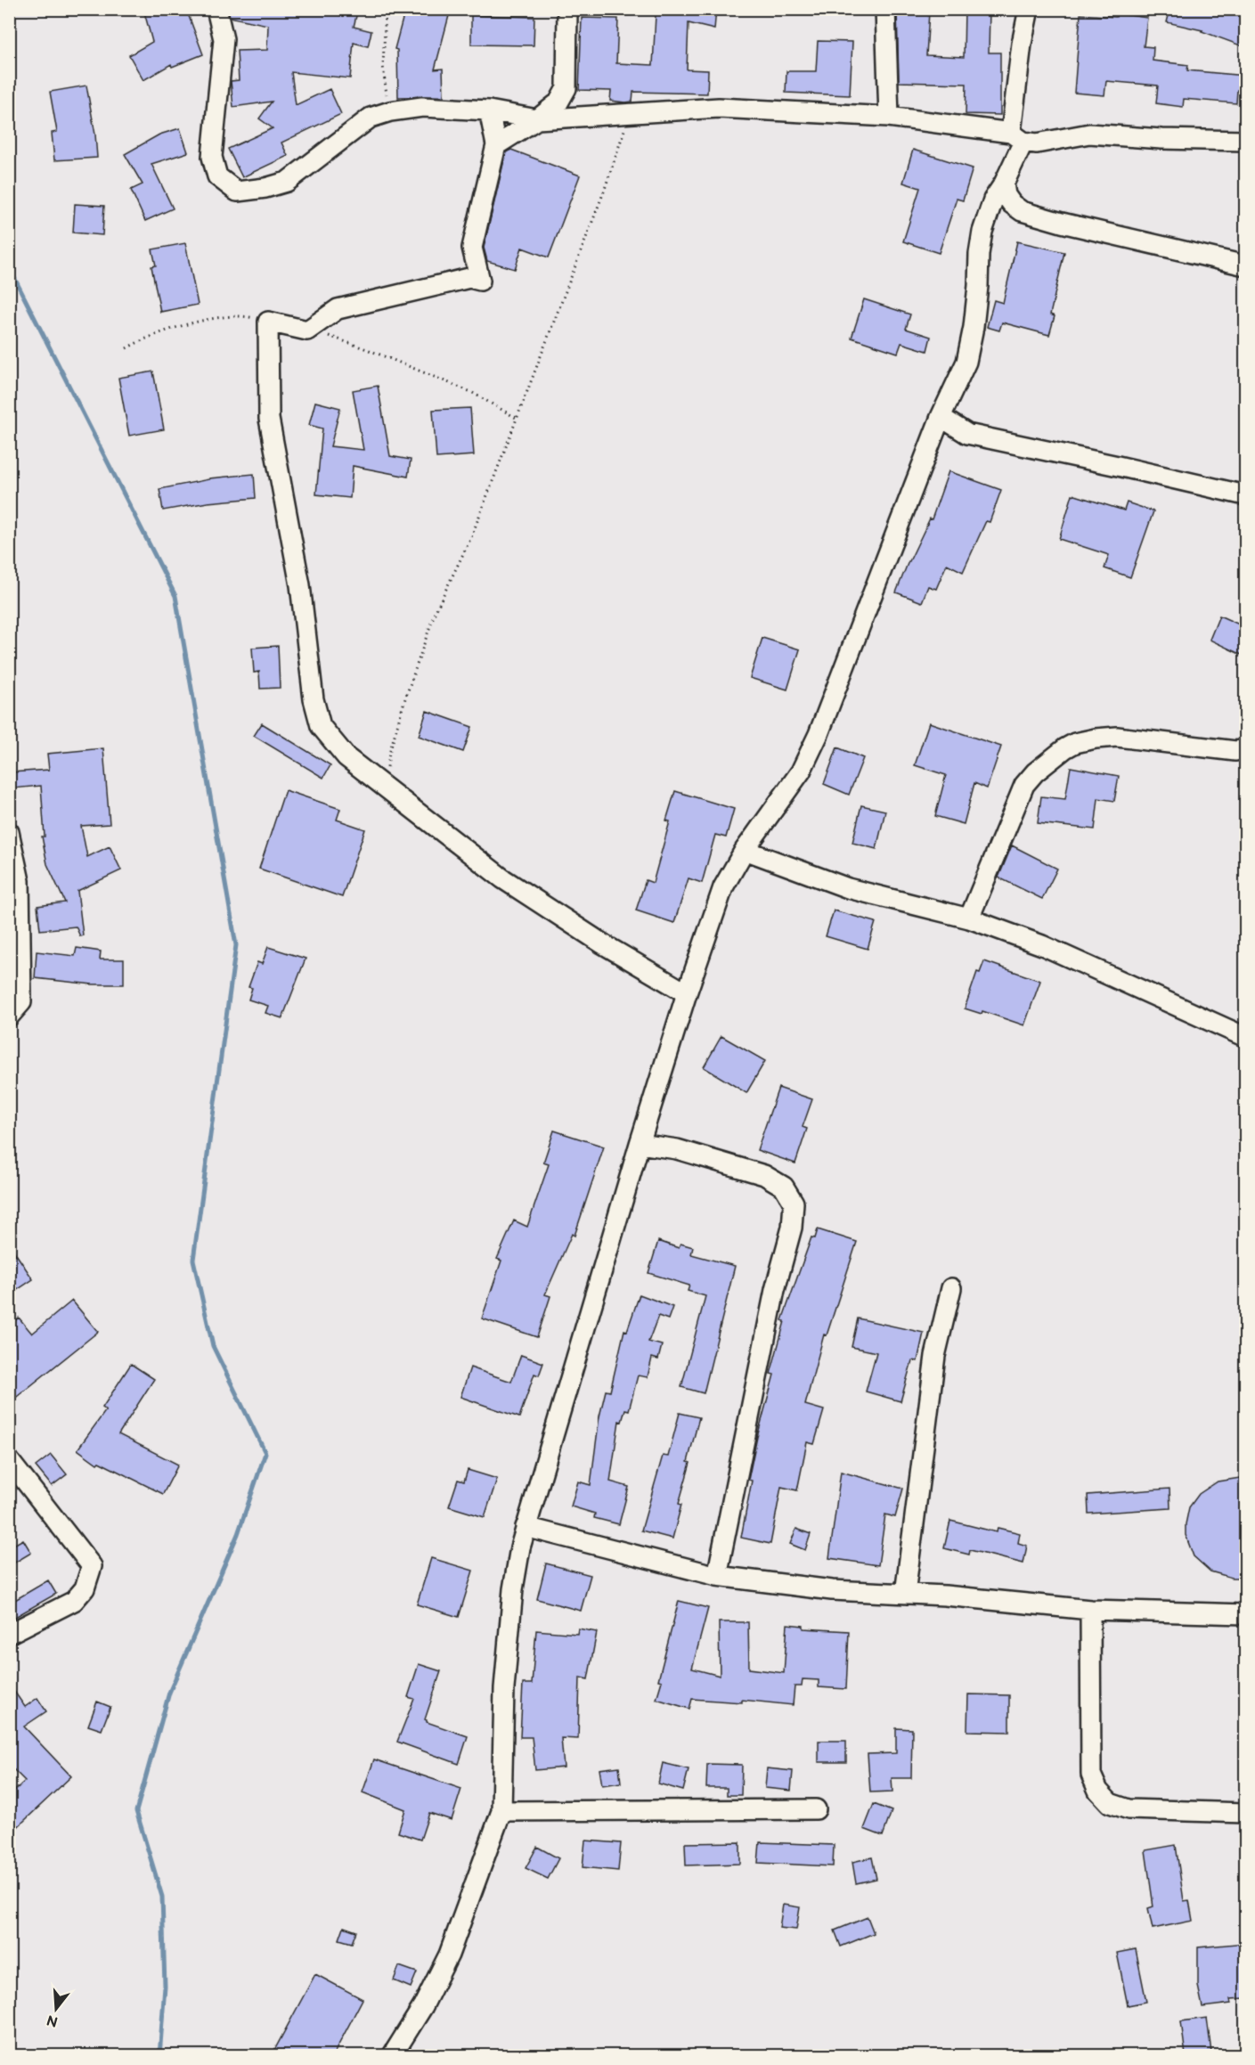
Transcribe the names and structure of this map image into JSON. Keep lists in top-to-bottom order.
{
  "north": "bottom"
}
